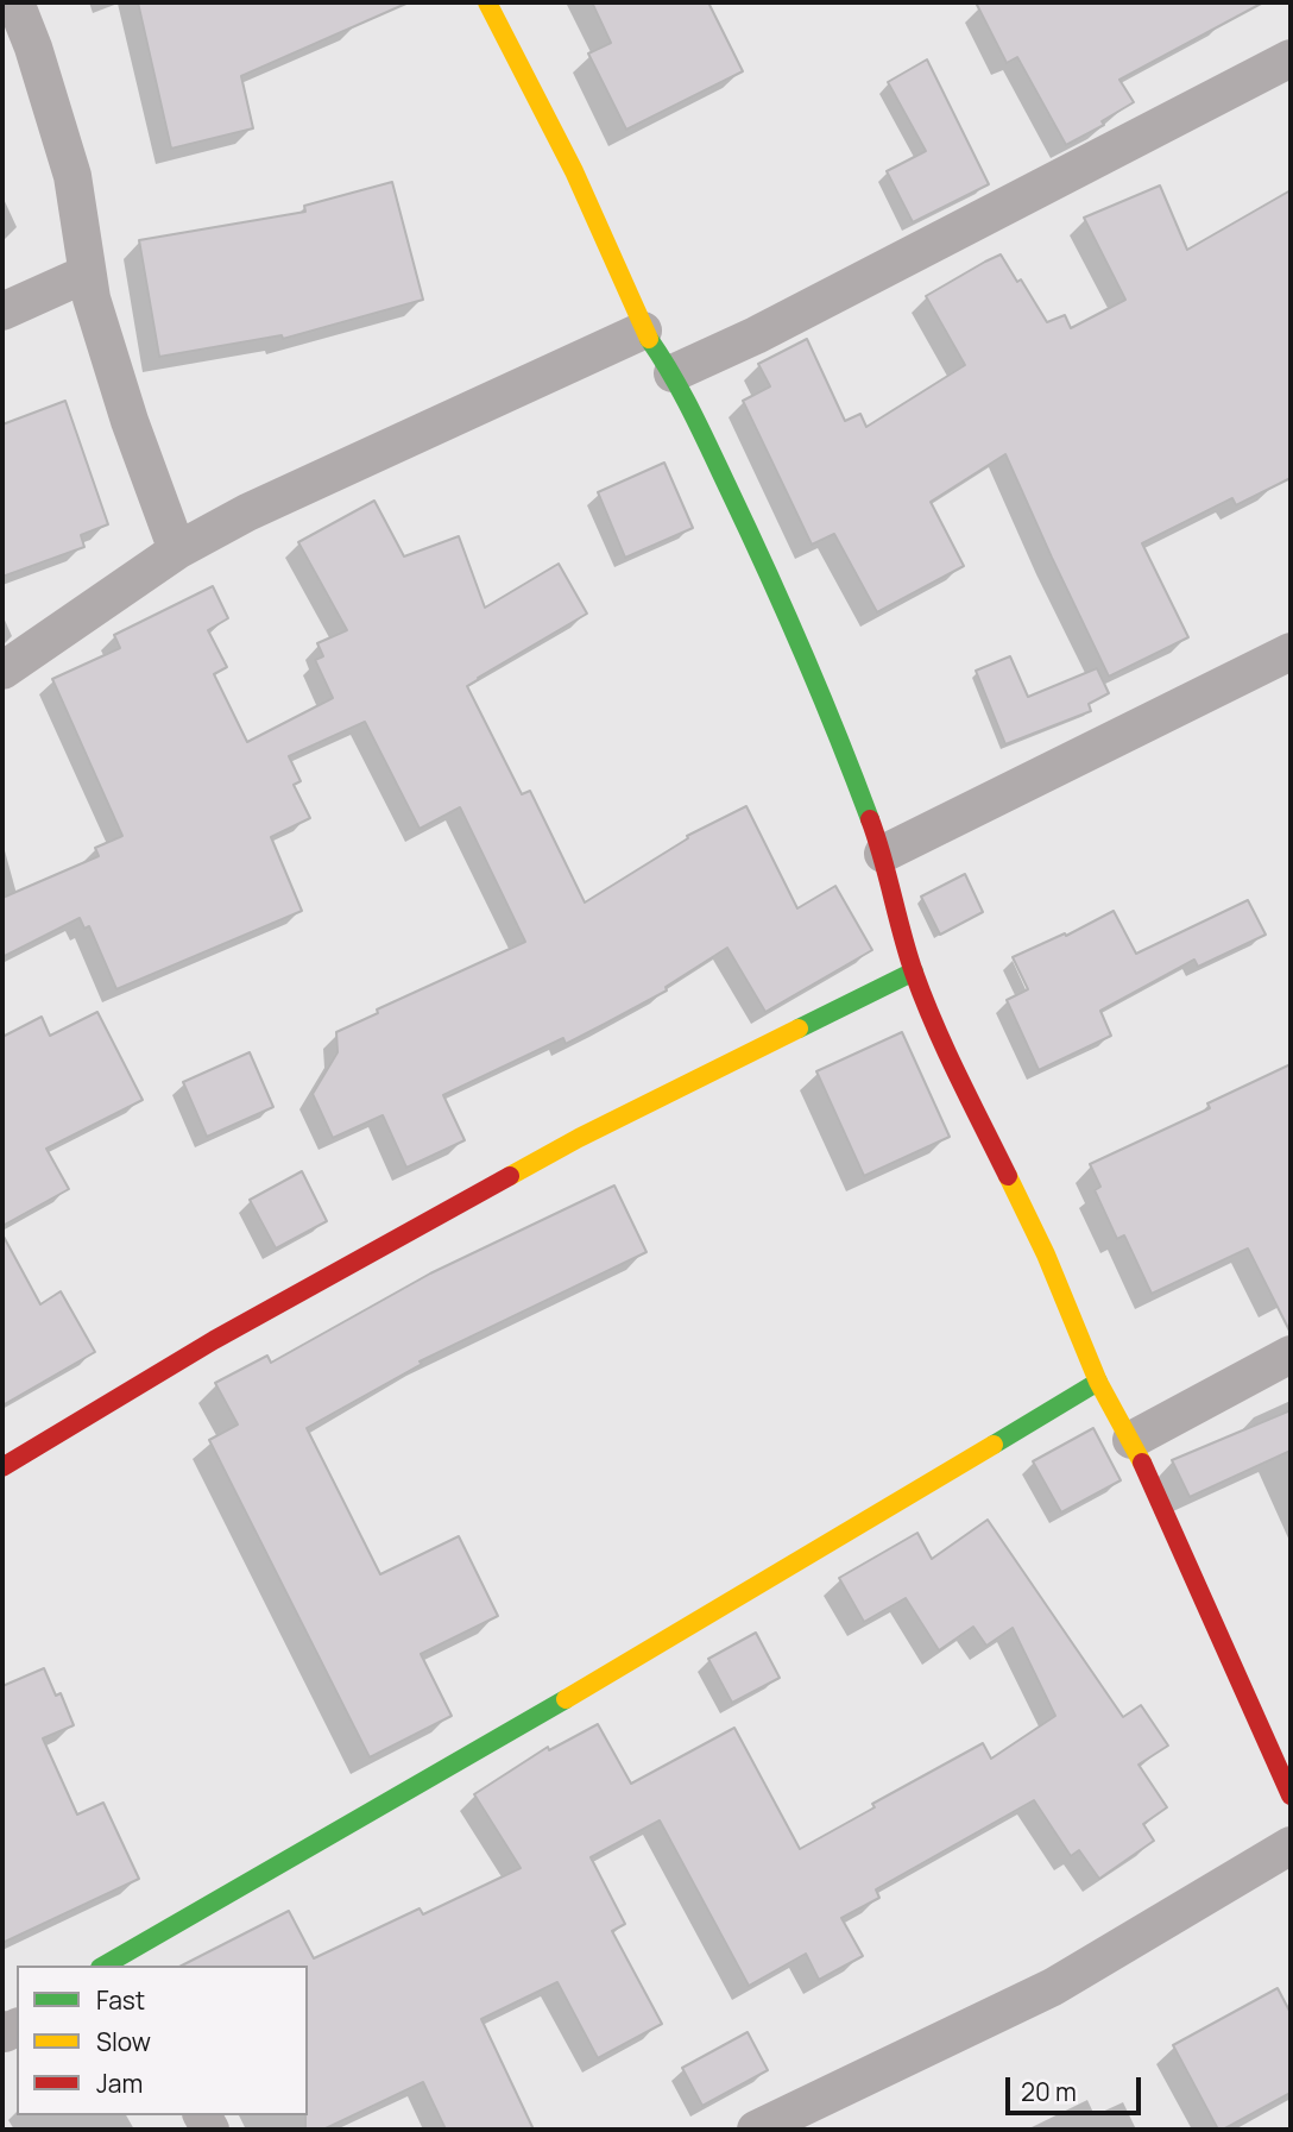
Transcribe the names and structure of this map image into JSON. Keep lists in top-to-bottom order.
{
  "legend": ["Fast", "Slow", "Jam"],
  "scale_bar": "20 m"
}
